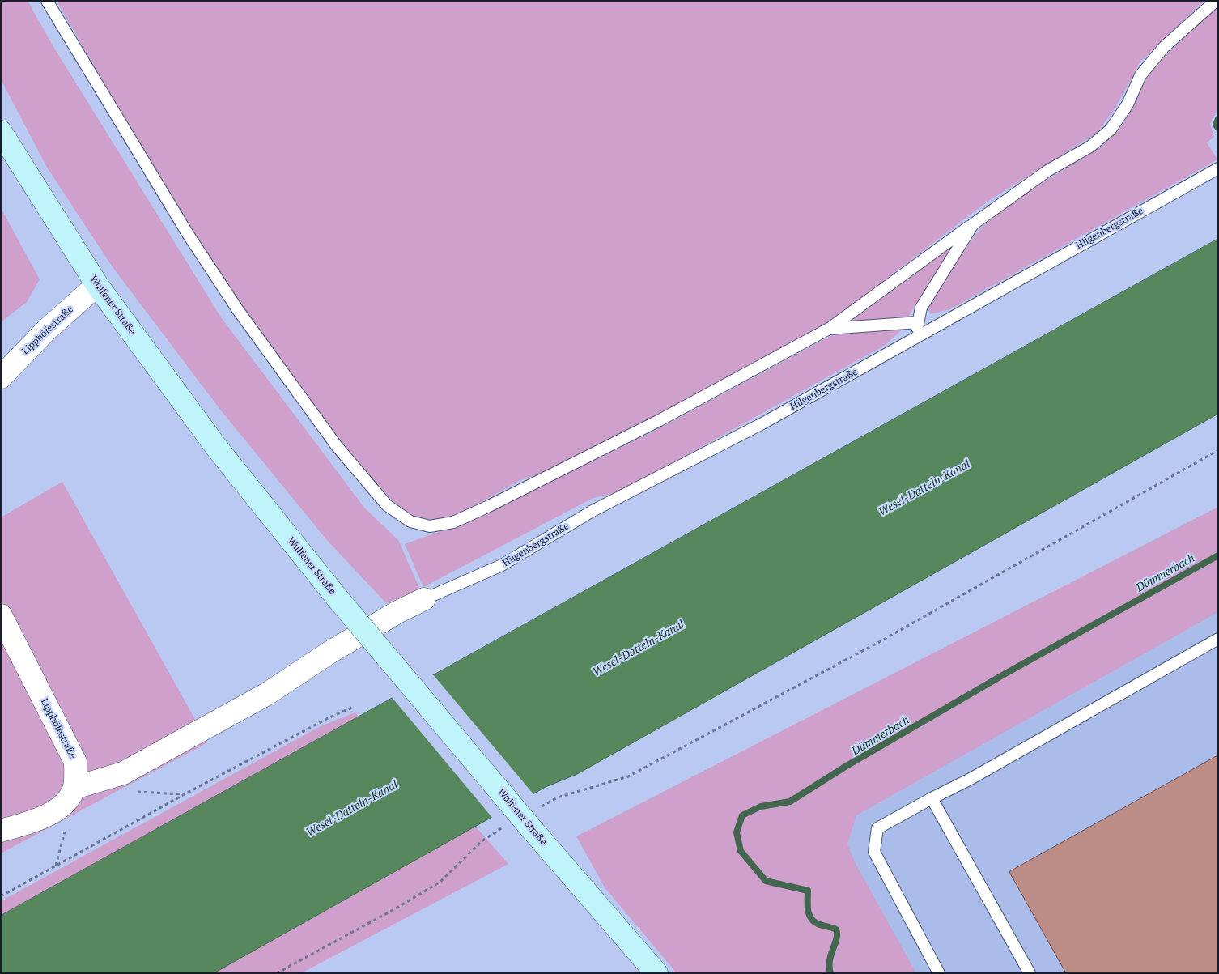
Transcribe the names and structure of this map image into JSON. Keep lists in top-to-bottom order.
{
  "streets": {
    "main road": ["Wulfener Straße"],
    "street": ["Lipphöfestraße"],
    "lane": ["Hilgenbergstraße"]
  },
  "crossings": [
    ["Wulfener Straße", "Lipphöfestraße"]
  ],
  "water": ["Wesel-Datteln-Kanal", "Dümmerbach"]
}
